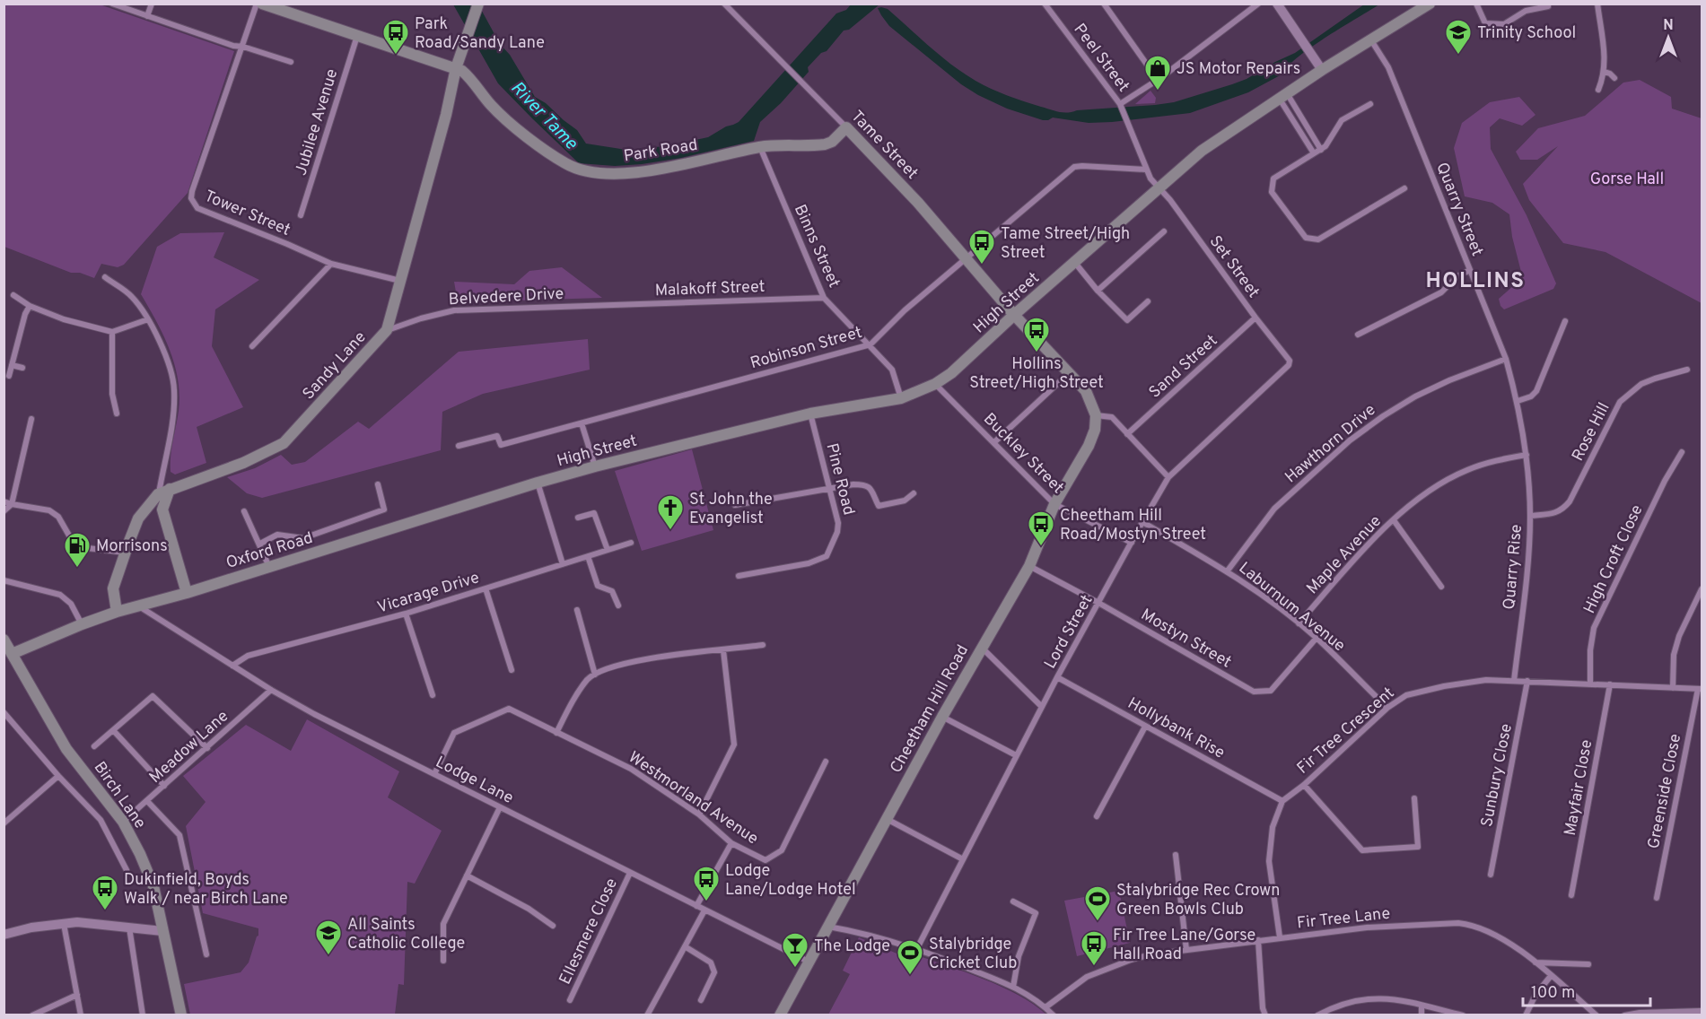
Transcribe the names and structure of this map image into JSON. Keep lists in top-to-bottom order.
{
  "streets": {
    "main road": [
      "Tame Street",
      "Park Road",
      "High Street",
      "Sandy Lane",
      "Oxford Road",
      "Cheetham Hill Road",
      "Birch Lane"
    ],
    "street": [
      "Peel Street",
      "Jubilee Avenue",
      "Quarry Street",
      "Tower Street",
      "Binns Street",
      "Set Street",
      "Malakoff Street",
      "Belvedere Drive",
      "Robinson Street",
      "Sand Street",
      "Rose Hill",
      "Hawthorn Drive",
      "Buckley Street",
      "Pine Road",
      "Maple Avenue",
      "High Croft Close",
      "Quarry Rise",
      "Vicarage Drive",
      "Laburnum Avenue",
      "Lord Street",
      "Mostyn Street",
      "Hollybank Rise",
      "Fir Tree Crescent",
      "Meadow Lane",
      "Sunbury Close",
      "Lodge Lane",
      "Mayfair Close",
      "Greenside Close",
      "Westmorland Avenue",
      "Fir Tree Lane",
      "Ellesmere Close"
    ]
  },
  "crossings": [
    ["Peel Street", "Set Street"],
    ["Peel Street", "High Street"],
    ["Peel Street", "Robinson Street"],
    ["Jubilee Avenue", "Park Road"],
    ["Tame Street", "Park Road"],
    ["Tame Street", "High Street"],
    ["Tame Street", "Robinson Street"],
    ["Tame Street", "Cheetham Hill Road"],
    ["Park Road", "Binns Street"],
    ["Park Road", "Sandy Lane"],
    ["Quarry Street", "High Street"],
    ["Quarry Street", "Hawthorn Drive"],
    ["Quarry Street", "Maple Avenue"],
    ["Quarry Street", "Quarry Rise"],
    ["Tower Street", "Sandy Lane"],
    ["Binns Street", "Malakoff Street"],
    ["Binns Street", "High Street"],
    ["Binns Street", "Robinson Street"],
    ["Set Street", "High Street"],
    ["Set Street", "Sand Street"],
    ["Set Street", "Lord Street"],
    ["Malakoff Street", "Belvedere Drive"],
    ["Belvedere Drive", "Sandy Lane"],
    ["High Street", "Buckley Street"],
    ["High Street", "Pine Road"],
    ["High Street", "Oxford Road"],
    ["Sandy Lane", "Oxford Road"],
    ["Rose Hill", "Quarry Rise"],
    ["Hawthorn Drive", "Laburnum Avenue"],
    ["Buckley Street", "Lord Street"],
    ["Buckley Street", "Cheetham Hill Road"],
    ["Oxford Road", "Lodge Lane"],
    ["Oxford Road", "Birch Lane"],
    ["Maple Avenue", "Quarry Rise"],
    ["Maple Avenue", "Laburnum Avenue"],
    ["High Croft Close", "Fir Tree Crescent"],
    ["Quarry Rise", "Fir Tree Crescent"],
    ["Vicarage Drive", "Lodge Lane"],
    ["Laburnum Avenue", "Lord Street"],
    ["Laburnum Avenue", "Mostyn Street"],
    ["Laburnum Avenue", "Fir Tree Crescent"],
    ["Lord Street", "Mostyn Street"],
    ["Lord Street", "Hollybank Rise"],
    ["Mostyn Street", "Cheetham Hill Road"],
    ["Cheetham Hill Road", "Lodge Lane"],
    ["Hollybank Rise", "Fir Tree Crescent"],
    ["Fir Tree Crescent", "Sunbury Close"],
    ["Fir Tree Crescent", "Mayfair Close"],
    ["Fir Tree Crescent", "Greenside Close"],
    ["Meadow Lane", "Lodge Lane"],
    ["Meadow Lane", "Birch Lane"],
    ["Lodge Lane", "Westmorland Avenue"],
    ["Lodge Lane", "Ellesmere Close"]
  ],
  "districts": ["HOLLINS"],
  "water": ["River Tame"],
  "parks": ["Gorse Hall"],
  "places": {
    "bus stop": [
      "Park Road/Sandy Lane",
      "Tame Street/High Street",
      "Hollins Street/High Street",
      "Cheetham Hill Road/Mostyn Street",
      "Lodge Lane/Lodge Hotel",
      "Dukinfield, Boyds Walk / near Birch Lane",
      "Fir Tree Lane/Gorse Hall Road"
    ],
    "school or university": ["Trinity School", "All Saints Catholic College"],
    "shop": ["JS Motor Repairs"],
    "church": ["St John the Evangelist"],
    "fuel station": ["Morrisons"],
    "sports": ["Stalybridge Rec Crown Green Bowls Club", "Stalybridge Cricket Club"],
    "bar": ["The Lodge"]
  },
  "scale_bar": "100 m",
  "north": "top"
}
